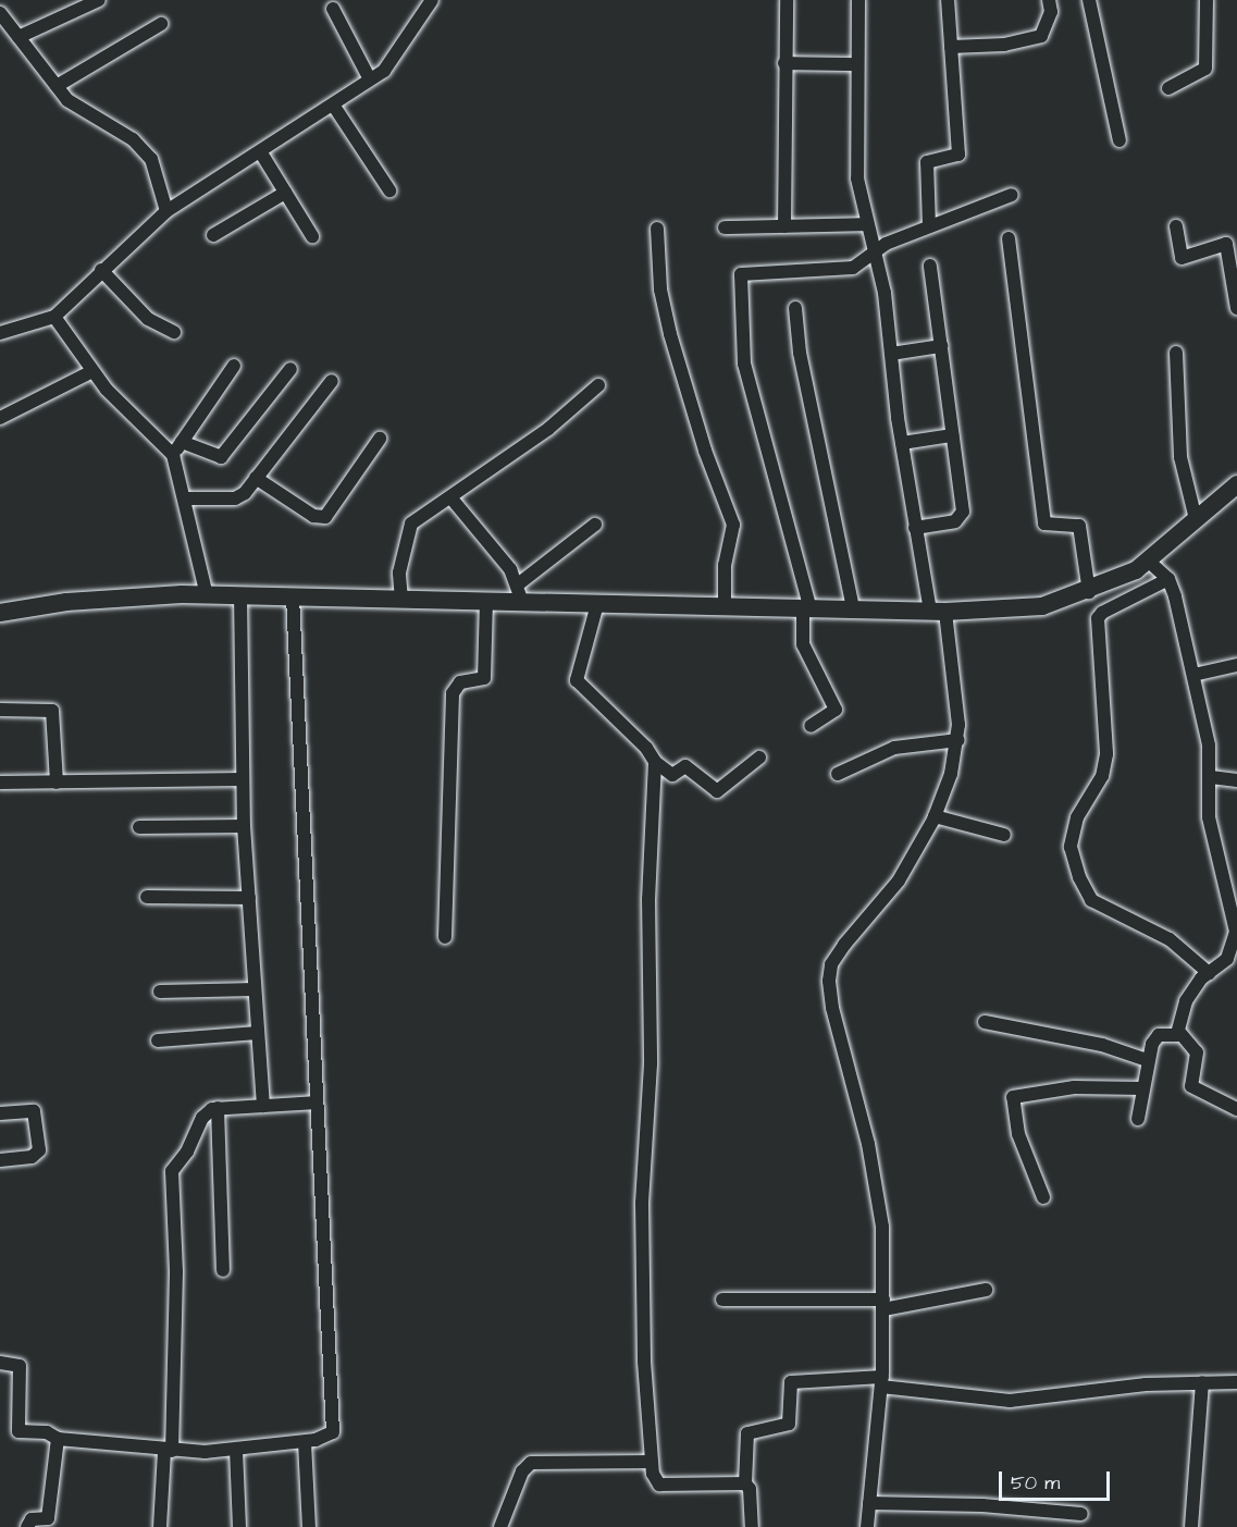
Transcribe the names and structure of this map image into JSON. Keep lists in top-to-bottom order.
{
  "scale_bar": "50 m"
}
